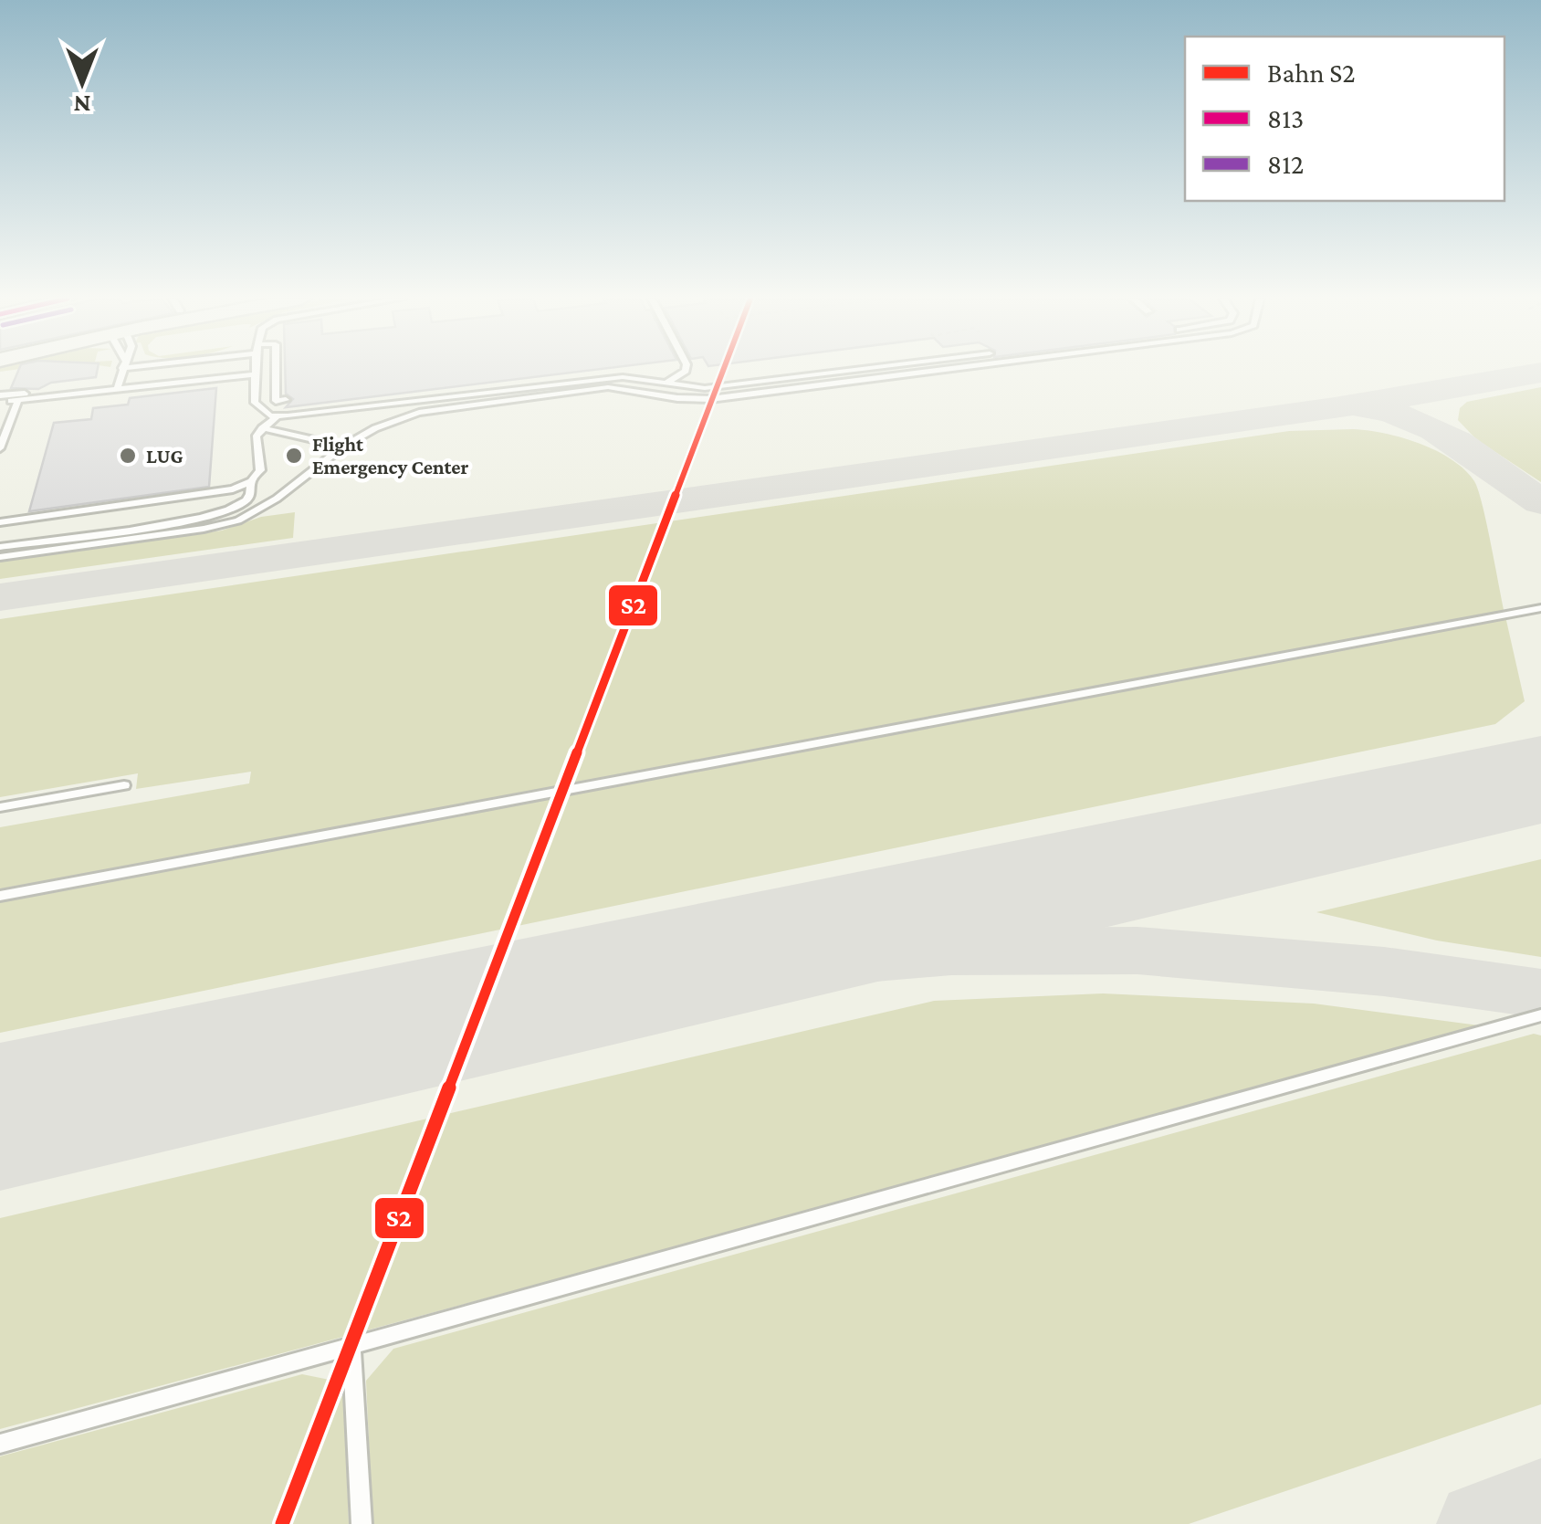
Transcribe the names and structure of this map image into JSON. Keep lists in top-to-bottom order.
{
  "places": ["LUG", "Flight Emergency Center"],
  "lines": ["rail line S2"],
  "legend": ["Bahn S2", "813", "812"],
  "north": "bottom"
}
